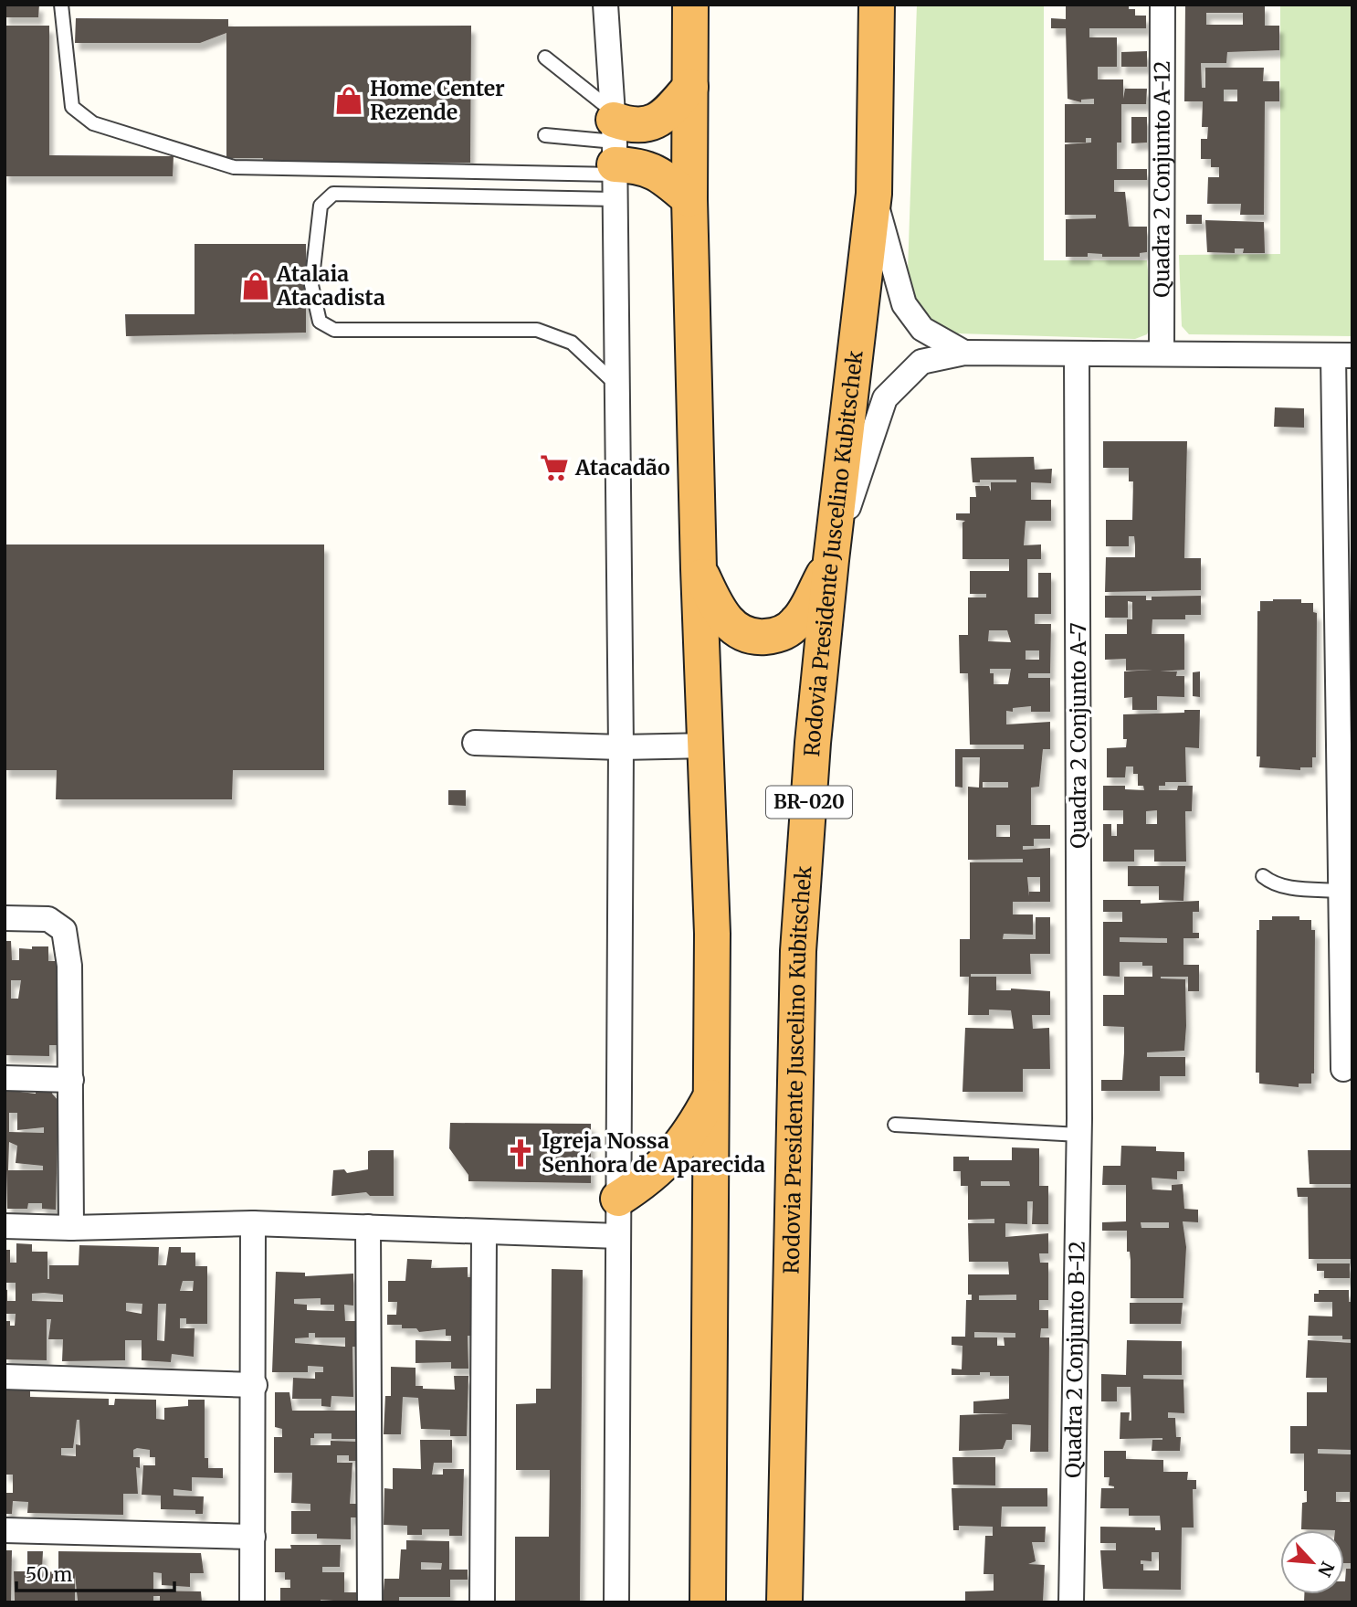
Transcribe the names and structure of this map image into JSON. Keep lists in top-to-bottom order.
{
  "streets": {
    "highway": ["Rodovia Presidente Juscelino Kubitschek", "BR-020"],
    "street": ["Quadra 2 Conjunto A-12", "Quadra 2 Conjunto A-7", "Quadra 2 Conjunto B-12"]
  },
  "crossings": [
    ["Quadra 2 Conjunto A-7", "Quadra 2 Conjunto B-12"]
  ],
  "places": {
    "shop": ["Home Center Rezende", "Atalaia Atacadista"],
    "supermarket": ["Atacadão"],
    "church": ["Igreja Nossa Senhora de Aparecida"]
  },
  "scale_bar": "50 m",
  "north": "bottom right"
}
